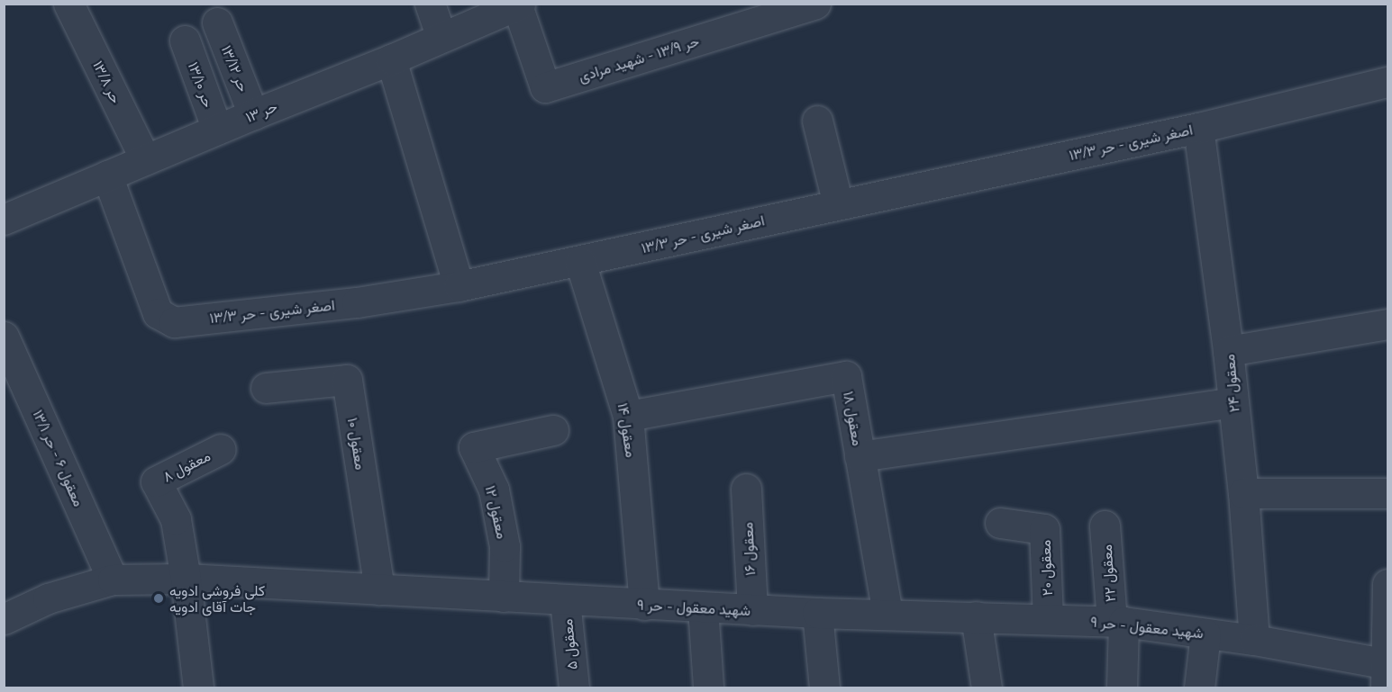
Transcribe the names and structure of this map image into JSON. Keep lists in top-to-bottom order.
{
  "streets": {
    "street": [
      "حر ۱۳/۹ - شهید مرادی",
      "حر ۱۳/۱۲",
      "حر ۱۳/۸",
      "حر ۱۳/۱۰",
      "حر ۱۳",
      "اصغر شیری - حر ۱۳/۳",
      "معقول ۲۴",
      "معقول ۱۸",
      "معقول ۱۴",
      "معقول ۱۰",
      "معقول ۶ - حر ۱۳/۱",
      "معقول ۸",
      "معقول ۱۲",
      "معقول ۱۶",
      "معقول ۲۰",
      "معقول ۲۲",
      "شهید معقول - حر ۹",
      "معقول ۵"
    ]
  },
  "crossings": [
    ["حر ۱۳/۹ - شهید مرادی", "حر ۱۳"],
    ["حر ۱۳/۱۲", "حر ۱۳"],
    ["حر ۱۳/۸", "حر ۱۳"],
    ["حر ۱۳/۱۰", "حر ۱۳"],
    ["حر ۱۳", "اصغر شیری - حر ۱۳/۳"],
    ["اصغر شیری - حر ۱۳/۳", "معقول ۲۴"],
    ["اصغر شیری - حر ۱۳/۳", "معقول ۱۴"],
    ["معقول ۲۴", "شهید معقول - حر ۹"],
    ["معقول ۱۸", "معقول ۱۴"],
    ["معقول ۱۸", "شهید معقول - حر ۹"],
    ["معقول ۱۴", "شهید معقول - حر ۹"],
    ["معقول ۱۰", "شهید معقول - حر ۹"],
    ["معقول ۶ - حر ۱۳/۱", "شهید معقول - حر ۹"],
    ["معقول ۸", "شهید معقول - حر ۹"],
    ["معقول ۱۲", "شهید معقول - حر ۹"],
    ["معقول ۱۶", "شهید معقول - حر ۹"],
    ["معقول ۲۰", "شهید معقول - حر ۹"],
    ["معقول ۲۲", "شهید معقول - حر ۹"],
    ["شهید معقول - حر ۹", "معقول ۵"]
  ],
  "places": ["کلی فروشی ادویه جات آقای ادویه"]
}
